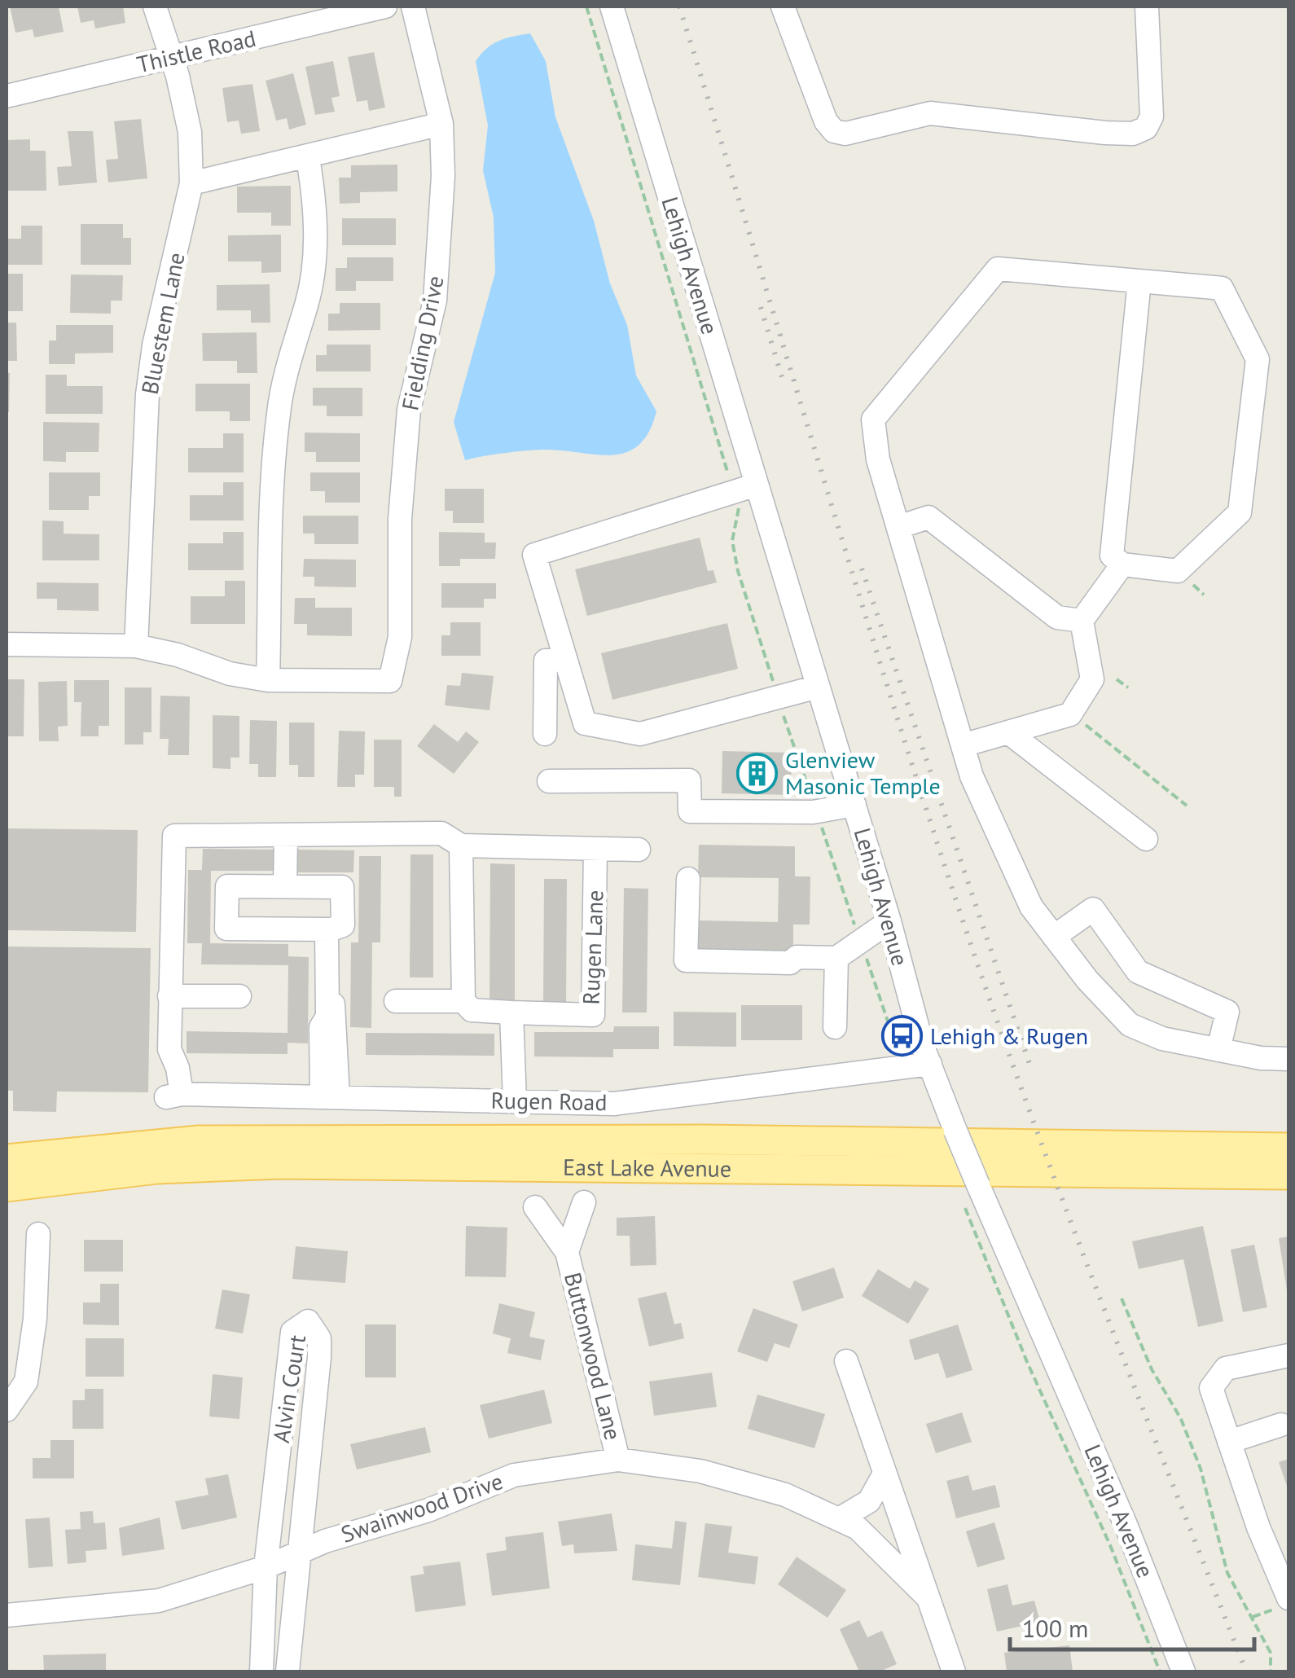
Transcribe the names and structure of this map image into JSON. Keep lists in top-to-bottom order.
{
  "streets": {
    "main road": ["East Lake Avenue"],
    "street": [
      "Thistle Road",
      "Lehigh Avenue",
      "Bluestem Lane",
      "Fielding Drive",
      "Rugen Lane",
      "Rugen Road",
      "Buttonwood Lane",
      "Alvin Court",
      "Swainwood Drive"
    ]
  },
  "crossings": [
    ["Thistle Road", "Bluestem Lane"],
    ["Lehigh Avenue", "Rugen Road"],
    ["Buttonwood Lane", "Swainwood Drive"],
    ["Alvin Court", "Swainwood Drive"]
  ],
  "places": {
    "building": ["Glenview Masonic Temple"],
    "bus stop": ["Lehigh & Rugen"]
  },
  "scale_bar": "100 m"
}
